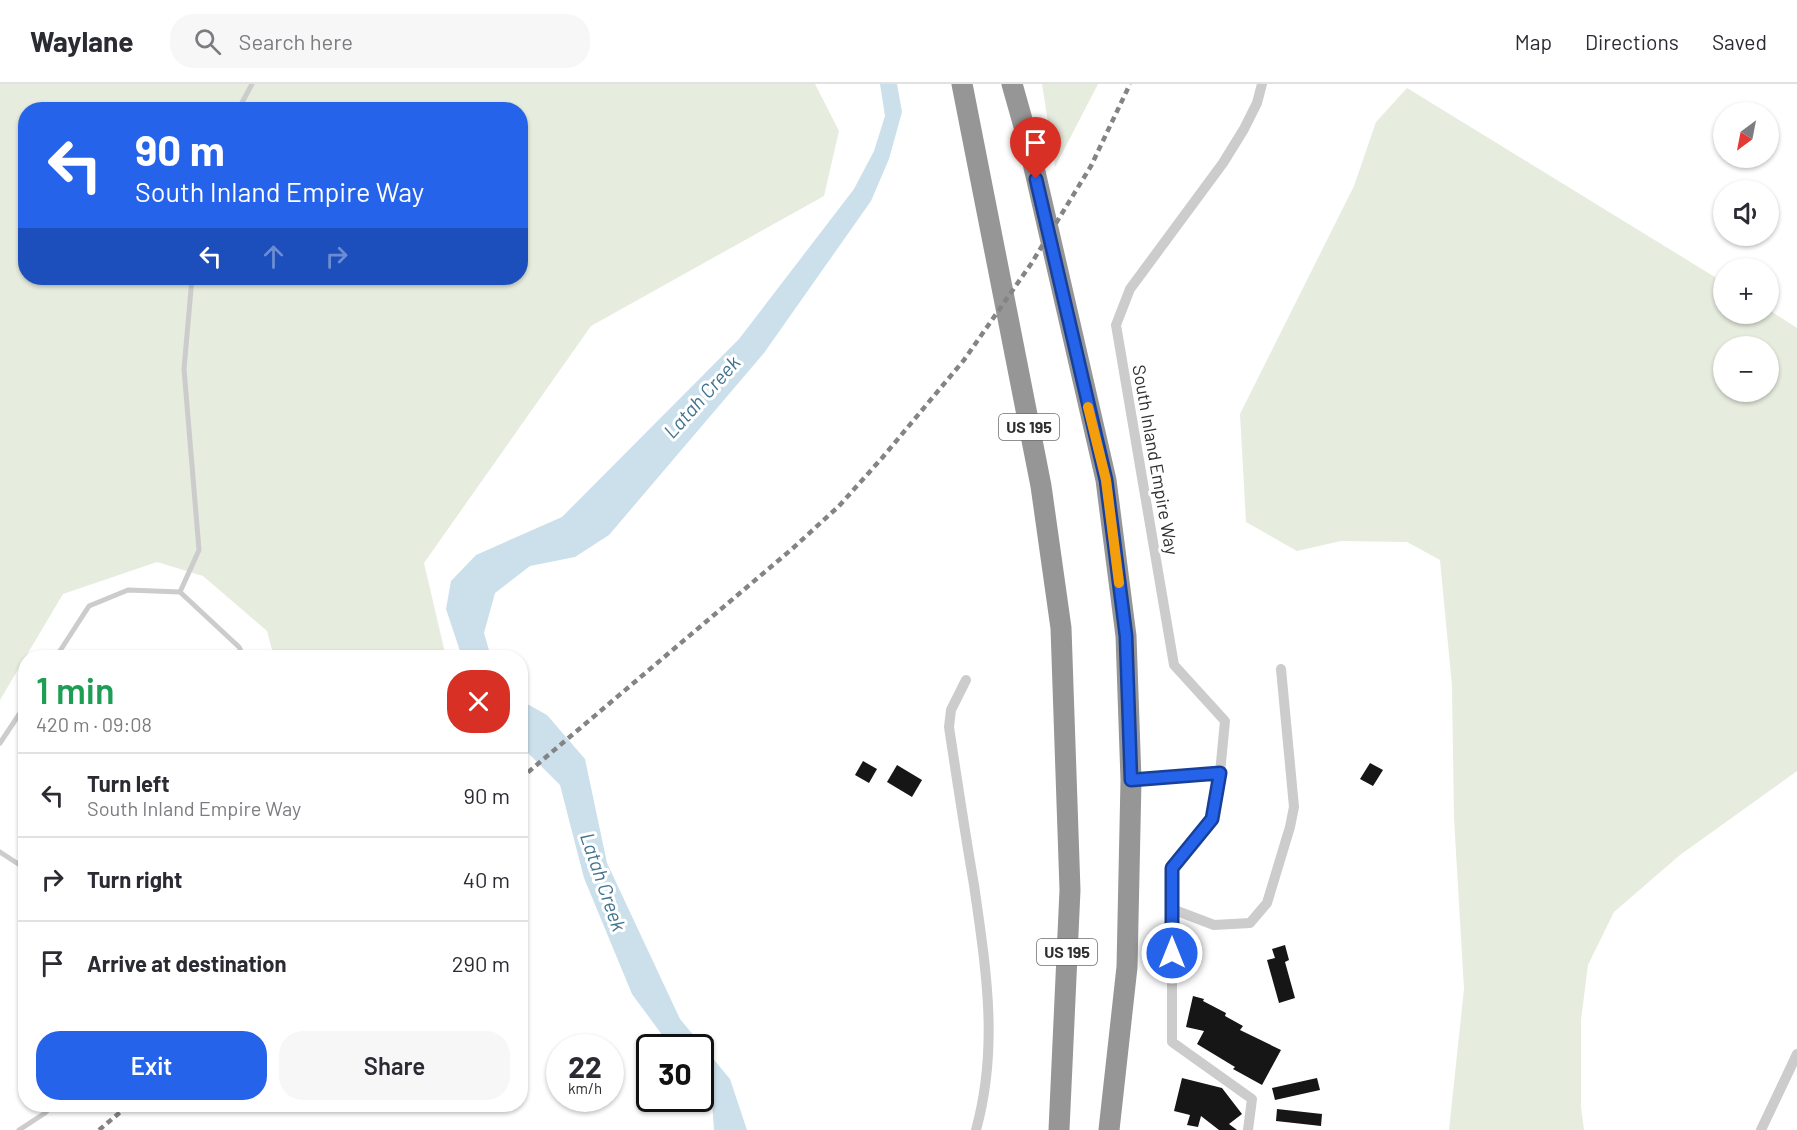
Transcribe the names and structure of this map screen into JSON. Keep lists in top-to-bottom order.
{
  "streets": {
    "highway": ["US 195"],
    "street": ["South Inland Empire Way"]
  },
  "water": ["Latah Creek"],
  "north": "bottom left",
  "page": {
    "header": "Waylane",
    "search": "Search here",
    "nav": ["Map", "Directions", "Saved"],
    "map_buttons": ["+", "−"],
    "turn": ["90 m", "South Inland Empire Way"],
    "heading": ["1 min", "420 m · 09:08"],
    "list": [
      {
        "name": "Turn left",
        "note": "South Inland Empire Way",
        "value": "90 m"
      },
      {
        "name": "Turn right",
        "value": "40 m"
      },
      {
        "name": "Arrive at destination",
        "value": "290 m"
      }
    ],
    "buttons": ["Exit", "Share"],
    "speed": "22 km/h",
    "limit": "30"
  }
}
